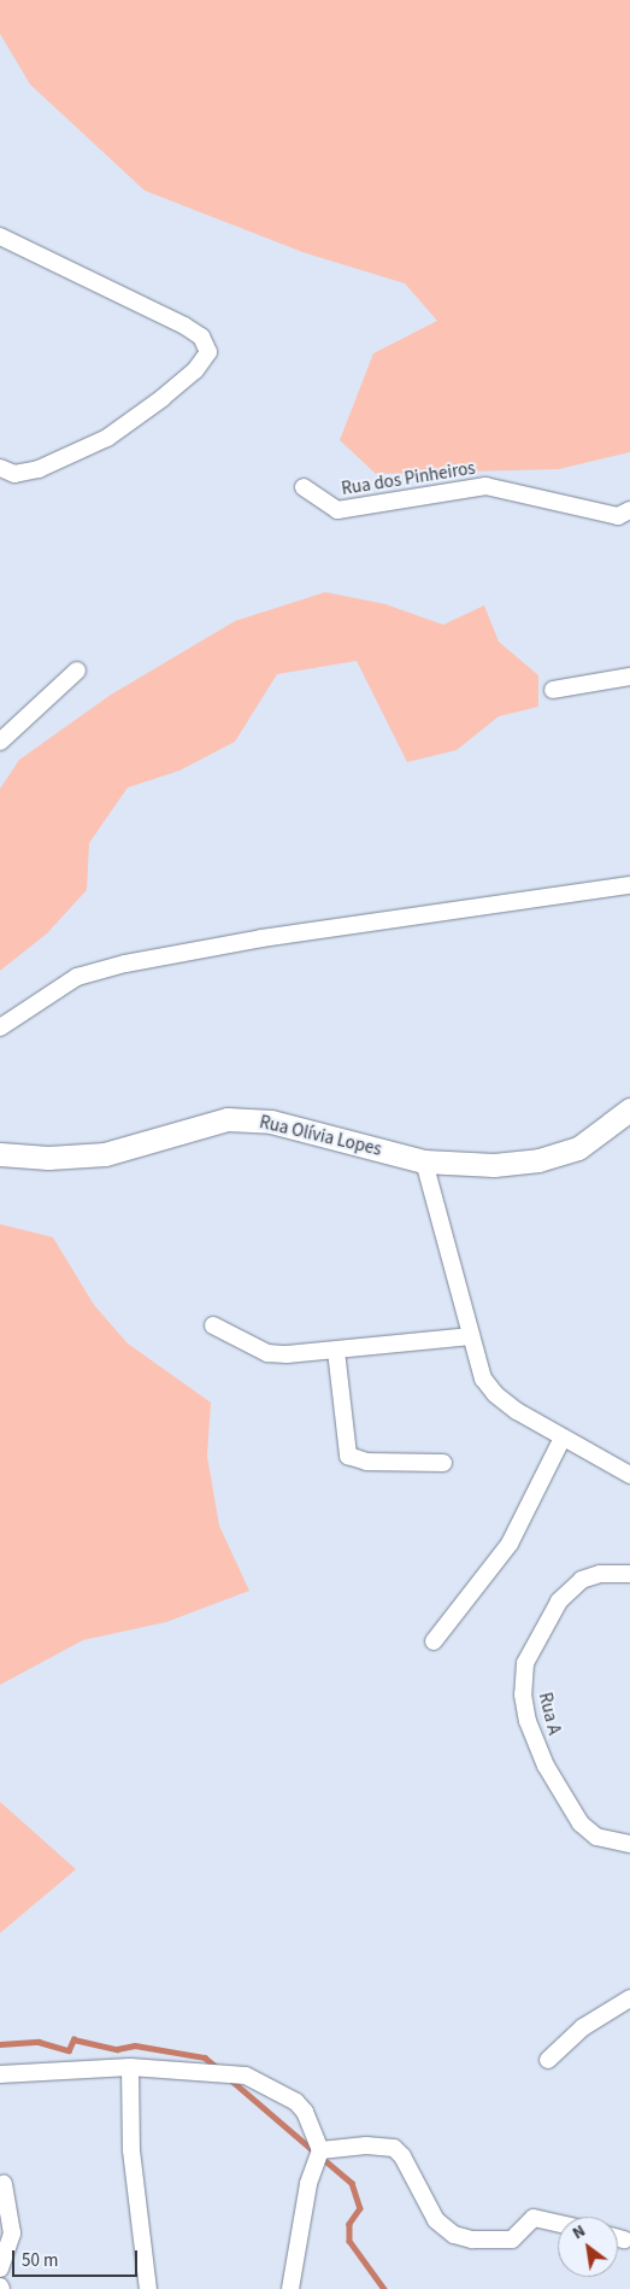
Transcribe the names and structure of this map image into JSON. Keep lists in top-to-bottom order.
{
  "streets": {
    "street": ["Rua dos Pinheiros", "Rua Olívia Lopes", "Rua A"]
  },
  "scale_bar": "50 m",
  "north": "top left"
}
